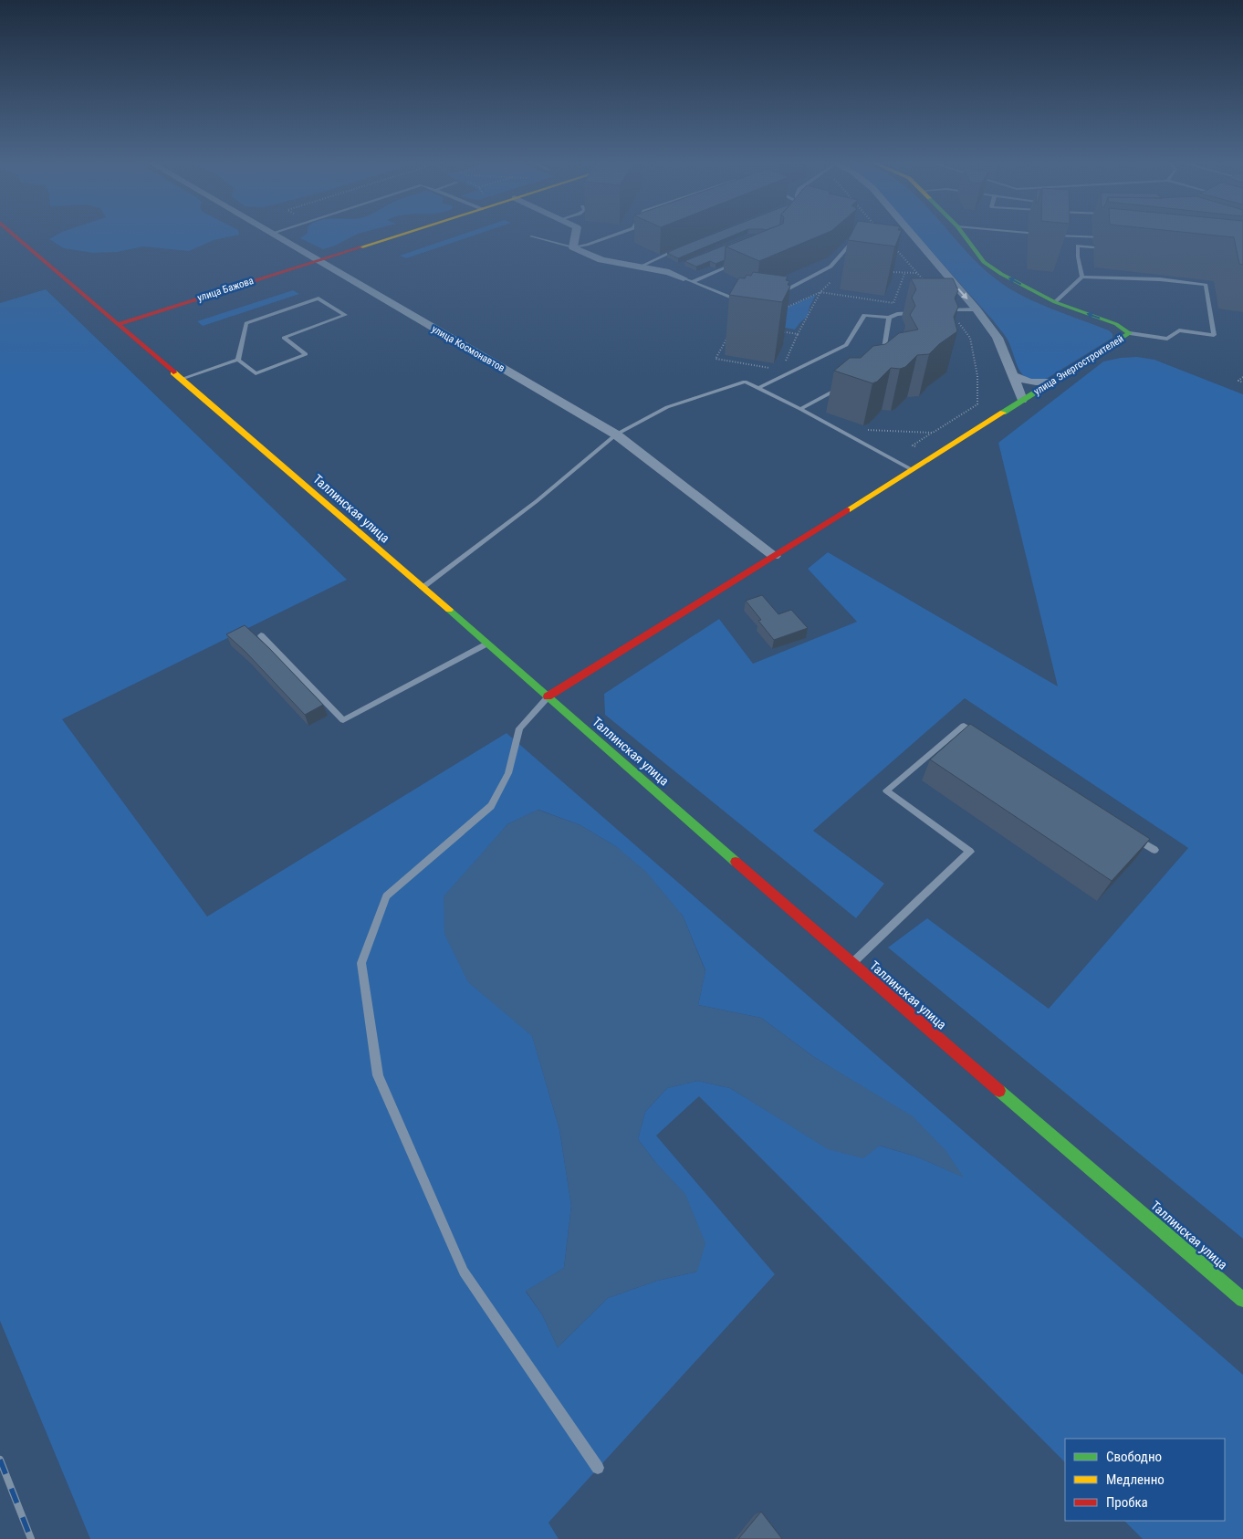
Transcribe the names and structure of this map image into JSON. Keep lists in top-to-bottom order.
{
  "streets": {
    "street": [
      "улица Бажова",
      "улица Космонавтов",
      "улица Энергостроителей",
      "Таллинская улица"
    ]
  },
  "crossings": [
    ["улица Бажова", "улица Космонавтов"],
    ["улица Бажова", "Таллинская улица"]
  ],
  "legend": ["Свободно", "Медленно", "Пробка"]
}
